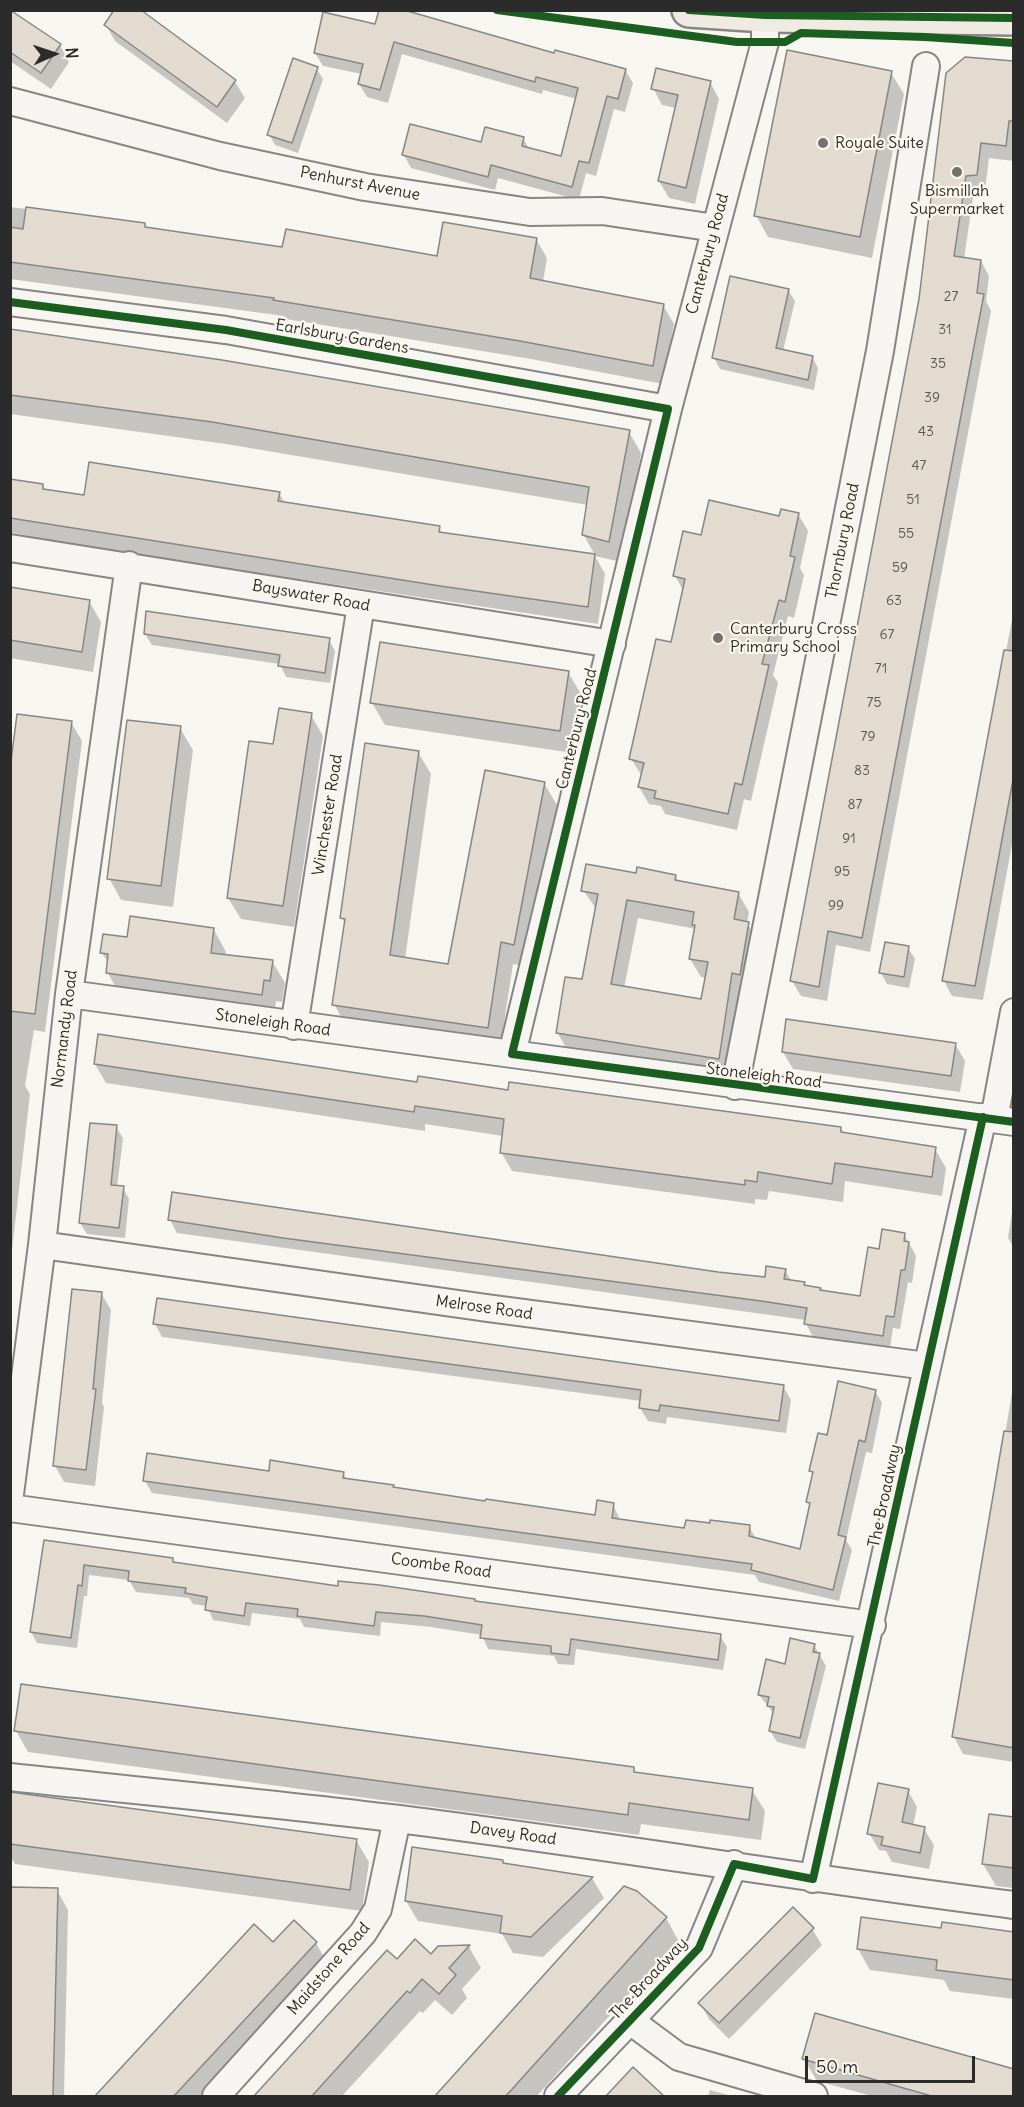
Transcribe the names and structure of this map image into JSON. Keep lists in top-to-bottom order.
{
  "streets": {
    "street": [
      "Penhurst Avenue",
      "Canterbury Road",
      "Earlsbury Gardens",
      "Thornbury Road",
      "Bayswater Road",
      "Winchester Road",
      "Stoneleigh Road",
      "Normandy Road",
      "Melrose Road",
      "The Broadway",
      "Coombe Road",
      "Davey Road",
      "Maidstone Road"
    ]
  },
  "crossings": [
    ["Penhurst Avenue", "Canterbury Road"],
    ["Canterbury Road", "Earlsbury Gardens"],
    ["Canterbury Road", "Bayswater Road"],
    ["Canterbury Road", "Stoneleigh Road"],
    ["Thornbury Road", "Stoneleigh Road"],
    ["Bayswater Road", "Winchester Road"],
    ["Bayswater Road", "Normandy Road"],
    ["Winchester Road", "Stoneleigh Road"],
    ["Stoneleigh Road", "Normandy Road"],
    ["Stoneleigh Road", "The Broadway"],
    ["Normandy Road", "Melrose Road"],
    ["Melrose Road", "The Broadway"],
    ["The Broadway", "Coombe Road"],
    ["The Broadway", "Davey Road"],
    ["Davey Road", "Maidstone Road"]
  ],
  "places": ["Royale Suite", "Bismillah Supermarket", "Canterbury Cross Primary School"],
  "house_numbers": [
    "27",
    "31",
    "35",
    "39",
    "43",
    "47",
    "51",
    "55",
    "59",
    "63",
    "67",
    "71",
    "75",
    "79",
    "83",
    "87",
    "91",
    "95",
    "99"
  ],
  "scale_bar": "50 m",
  "north": "right"
}
